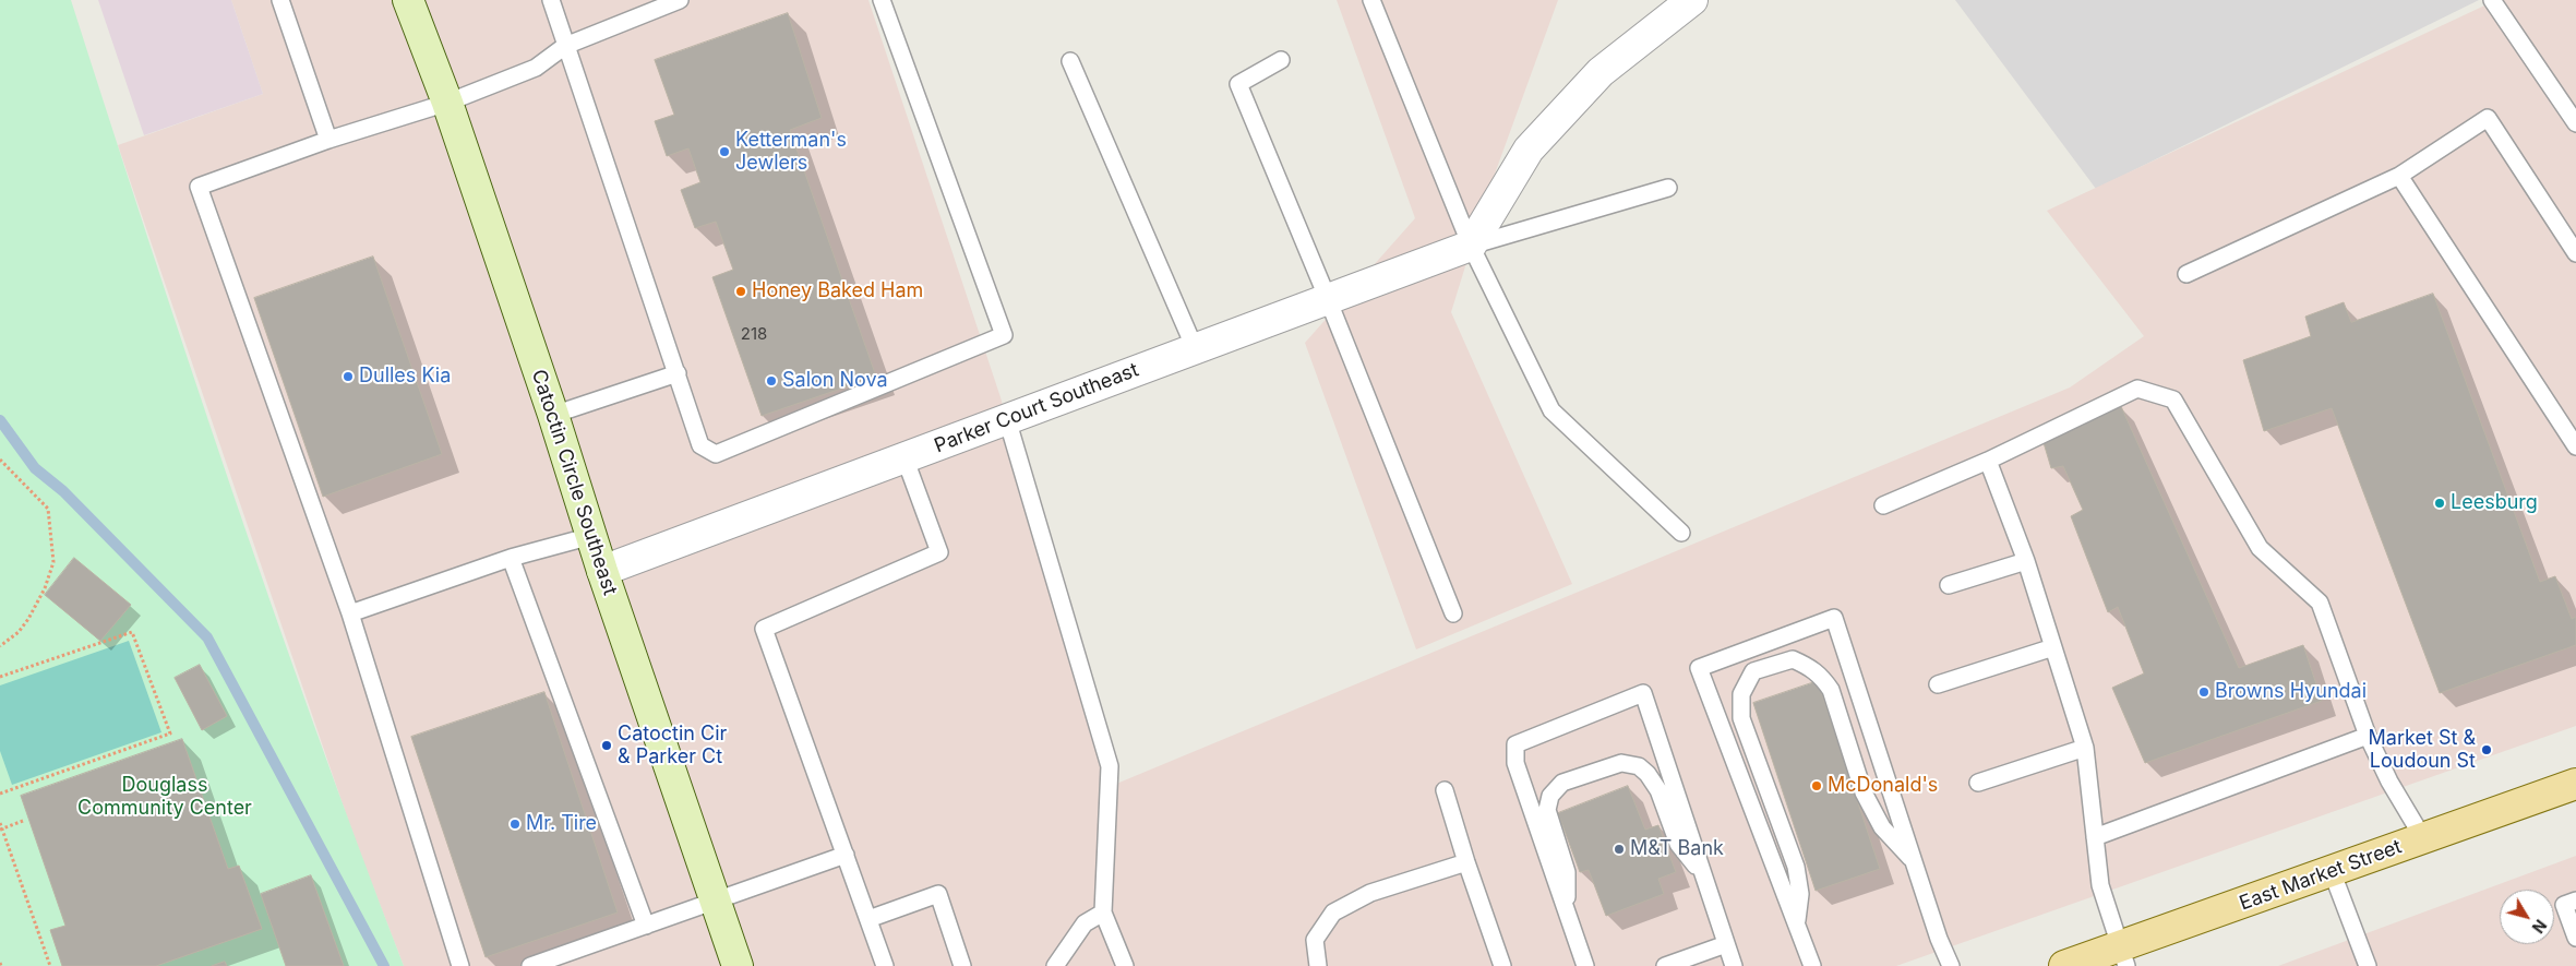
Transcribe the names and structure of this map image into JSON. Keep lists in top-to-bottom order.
{
  "streets": {
    "main road": ["Catoctin Circle Southeast", "East Market Street"],
    "street": ["Parker Court Southeast"]
  },
  "crossings": [
    ["Parker Court Southeast", "Catoctin Circle Southeast"]
  ],
  "parks": ["Douglass Community Center"],
  "places": [
    "Ketterman's Jewlers",
    "Honey Baked Ham",
    "Dulles Kia",
    "Salon Nova",
    "Leesburg",
    "Browns Hyundai",
    "Catoctin Cir & Parker Ct",
    "Market St & Loudoun St",
    "McDonald's",
    "Mr. Tire",
    "M&T Bank"
  ],
  "house_numbers": ["218"],
  "north": "bottom right"
}
